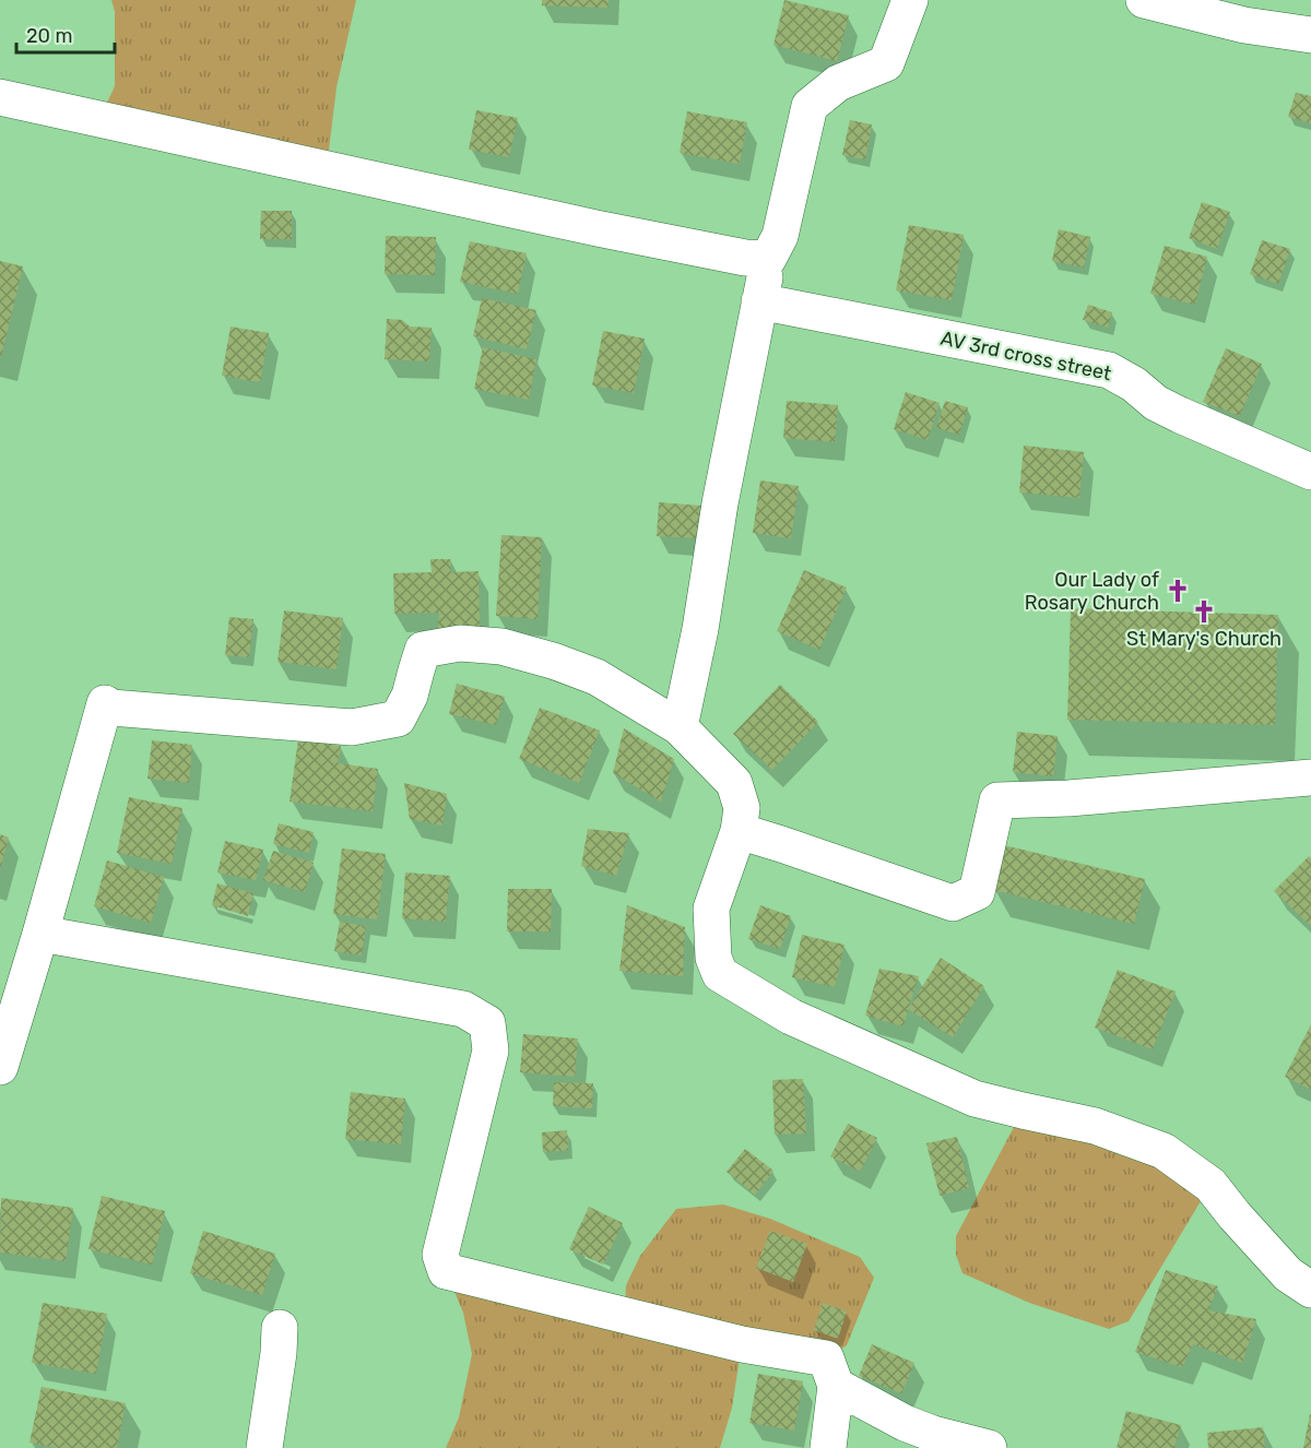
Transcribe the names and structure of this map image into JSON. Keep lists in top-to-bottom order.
{
  "streets": {
    "street": ["AV 3rd cross street"]
  },
  "places": {
    "church": ["Our Lady of Rosary Church", "St Mary's Church"]
  },
  "scale_bar": "20 m"
}
